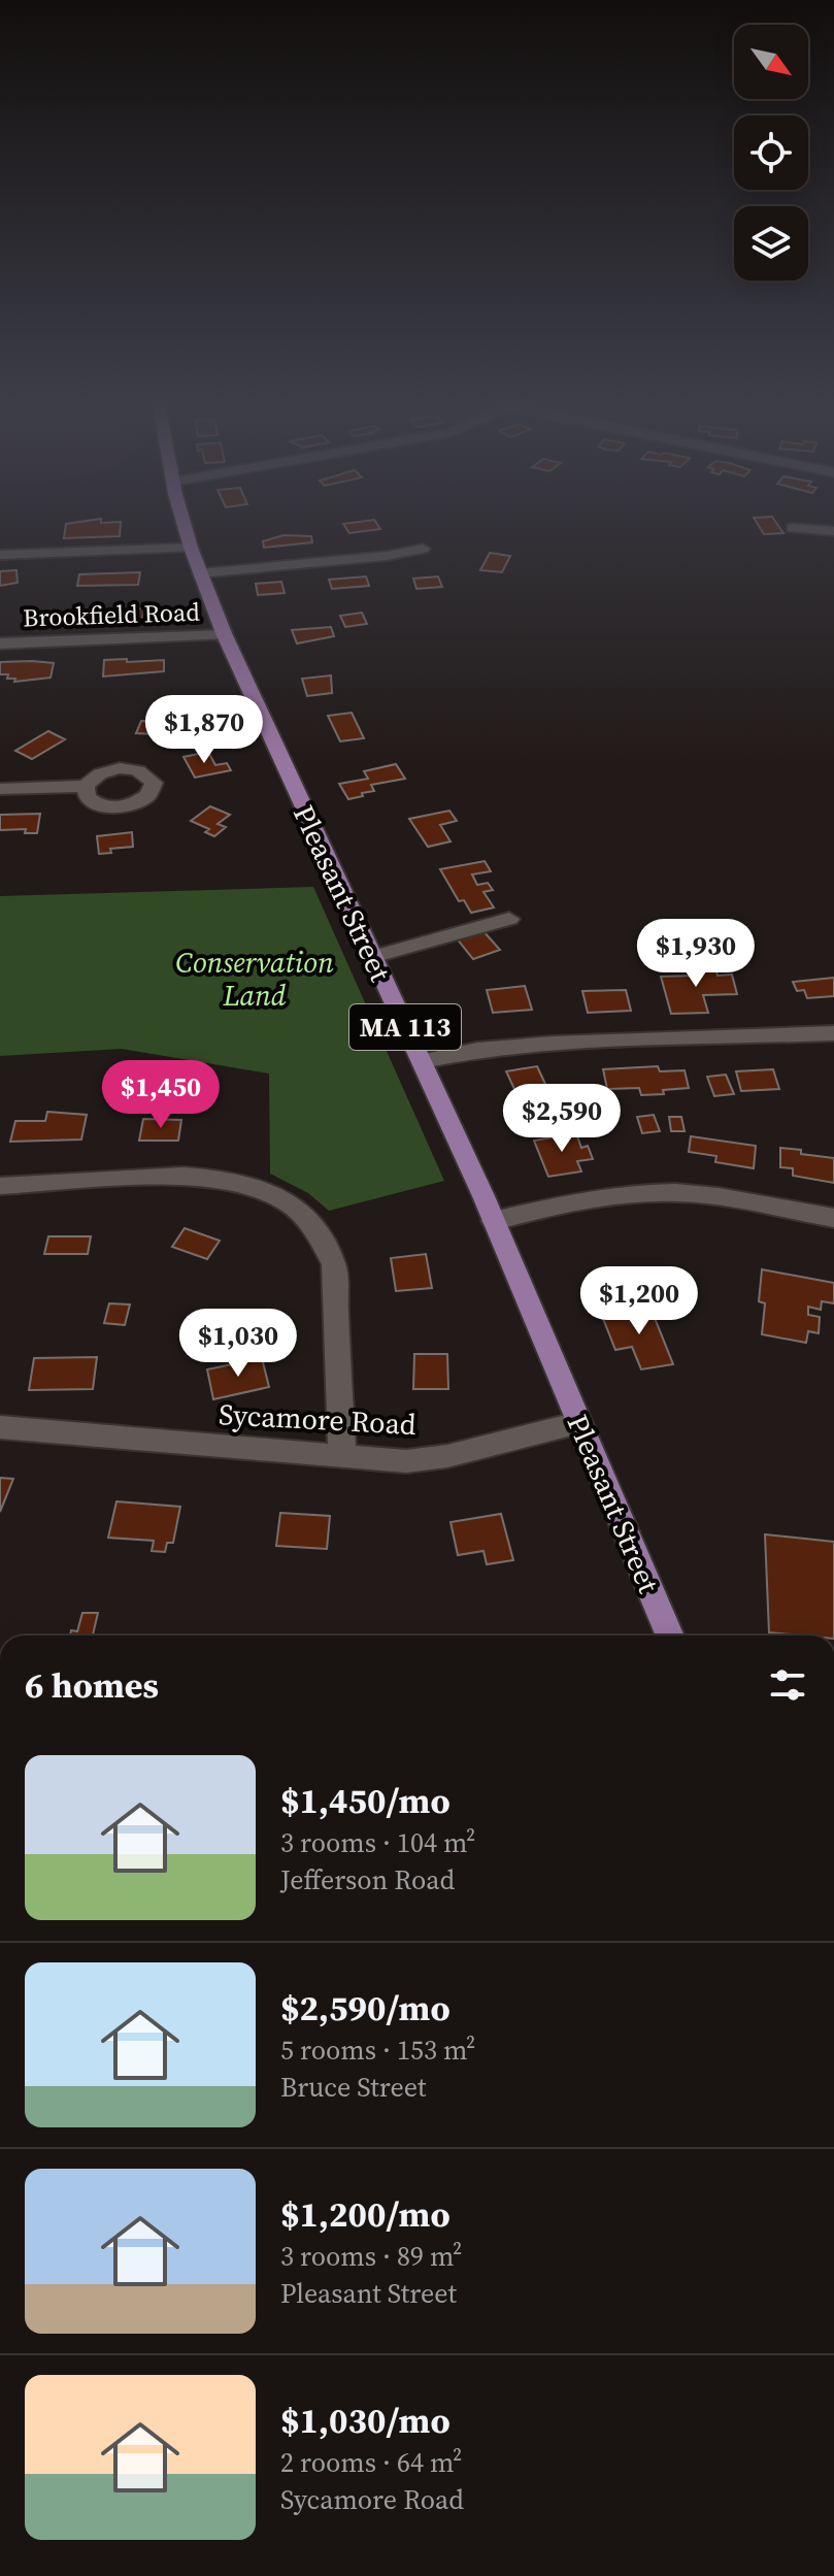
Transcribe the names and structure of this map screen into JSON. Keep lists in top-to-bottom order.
{
  "streets": {
    "main road": ["Pleasant Street", "MA 113"],
    "street": ["Brookfield Road", "Sycamore Road"]
  },
  "crossings": [
    ["Brookfield Road", "Pleasant Street"],
    ["Pleasant Street", "Sycamore Road"]
  ],
  "parks": ["Conservation Land"],
  "north": "bottom right",
  "page": {
    "price": [
      "$1,870",
      "$1,930",
      "$1,450",
      "$2,590",
      "$1,200",
      "$1,030"
    ],
    "heading": "6 homes",
    "list": [
      {
        "name": "$1,450/mo",
        "note": "3 rooms · 104 m² · Jefferson Road"
      },
      {
        "name": "$2,590/mo",
        "note": "5 rooms · 153 m² · Bruce Street"
      },
      {
        "name": "$1,200/mo",
        "note": "3 rooms · 89 m² · Pleasant Street"
      },
      {
        "name": "$1,030/mo",
        "note": "2 rooms · 64 m² · Sycamore Road"
      }
    ]
  }
}
